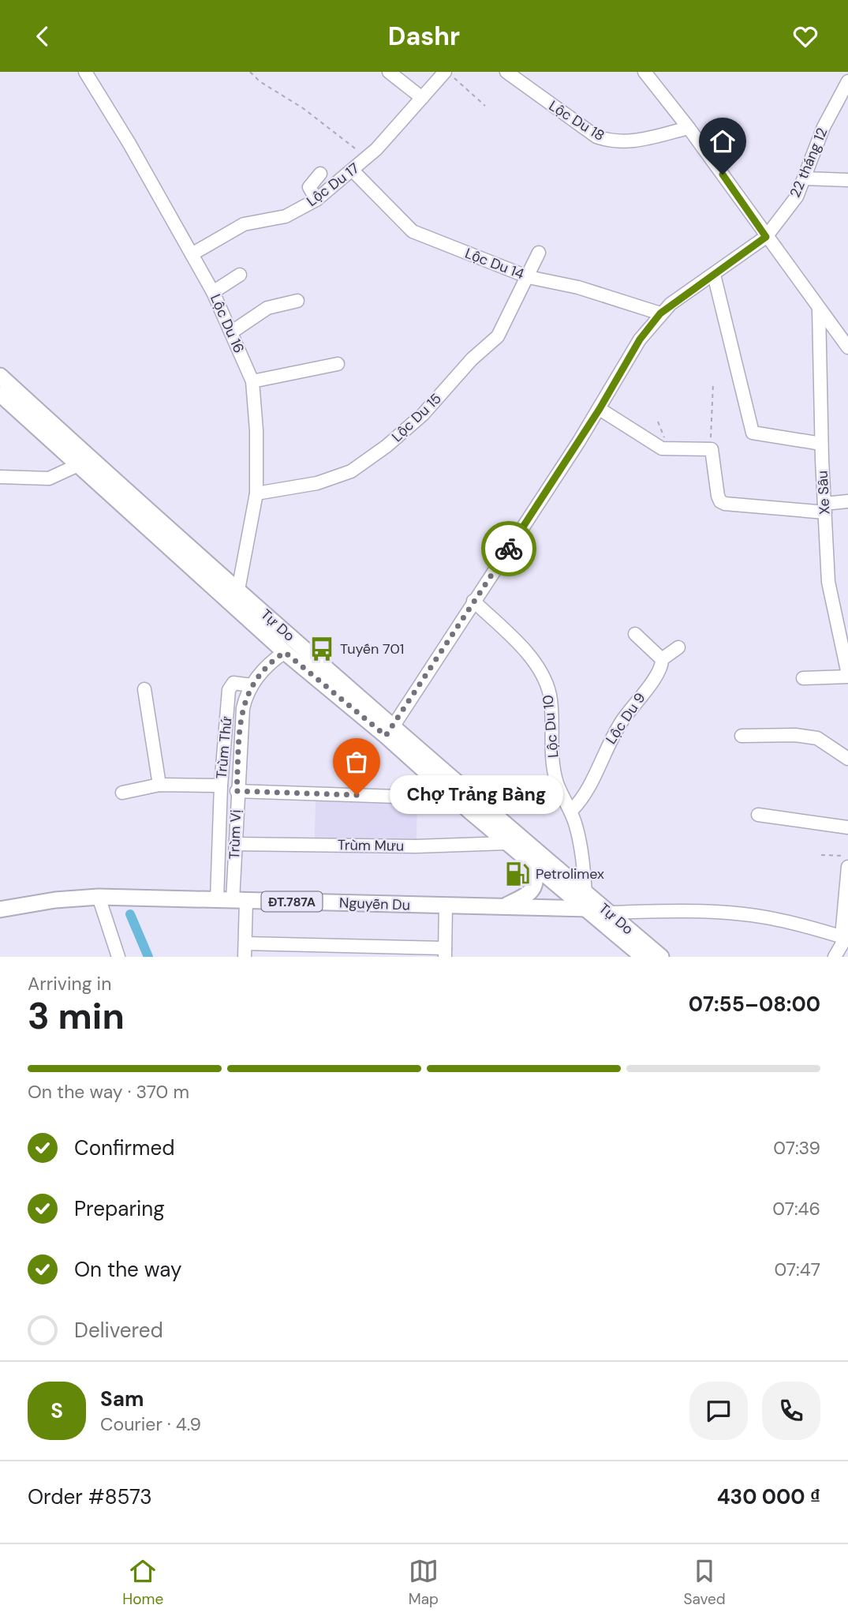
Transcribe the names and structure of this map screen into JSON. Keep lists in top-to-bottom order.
{
  "streets": {
    "main road": ["Tự Do", "ĐT.787A", "Nguyễn Du"],
    "street": [
      "Lộc Du 18",
      "22 tháng 12",
      "Lộc Du 17",
      "Lộc Du 14",
      "Lộc Du 16",
      "Lộc Du 15",
      "Xe Sâu",
      "Lộc Du 9",
      "Lộc Du 10",
      "Trùm Thứ",
      "Trùm Vị",
      "Trùm Mưu"
    ]
  },
  "crossings": [
    ["22 tháng 12", "Lộc Du 14"],
    ["22 tháng 12", "Tự Do"],
    ["22 tháng 12", "Lộc Du 10"],
    ["Lộc Du 17", "Lộc Du 14"],
    ["Lộc Du 17", "Lộc Du 16"],
    ["Lộc Du 14", "Lộc Du 15"],
    ["Lộc Du 16", "Lộc Du 15"],
    ["Lộc Du 16", "Tự Do"],
    ["Tự Do", "Lộc Du 10"],
    ["Tự Do", "Trùm Vị"],
    ["Tự Do", "Trùm Mưu"],
    ["Tự Do", "ĐT.787A"],
    ["Tự Do", "Nguyễn Du"],
    ["Lộc Du 9", "Lộc Du 10"],
    ["Lộc Du 10", "ĐT.787A"],
    ["Lộc Du 10", "Nguyễn Du"],
    ["Trùm Thứ", "Trùm Vị"],
    ["Trùm Thứ", "Nguyễn Du"],
    ["Trùm Vị", "Trùm Mưu"],
    ["Trùm Vị", "Nguyễn Du"],
    ["ĐT.787A", "Nguyễn Du"]
  ],
  "places": {
    "bus stop": ["Tuyến 701"],
    "other": ["Chợ Trảng Bàng"],
    "fuel station": ["Petrolimex"]
  },
  "page": {
    "header": "Dashr",
    "bubble": "Chợ Trảng Bàng",
    "heading": ["3 min", "Arriving in", "07:55–08:00"],
    "panel": [
      "Sam",
      "Courier · 4.9",
      "Order #8573",
      "430 000 ₫"
    ],
    "bar": "On the way · 370 m",
    "list": [
      ["Confirmed", "07:39"],
      ["Preparing", "07:46"],
      ["On the way", "07:47"],
      "Delivered"
    ],
    "round": "S",
    "tabs": ["Home", "Map", "Saved"]
  }
}
